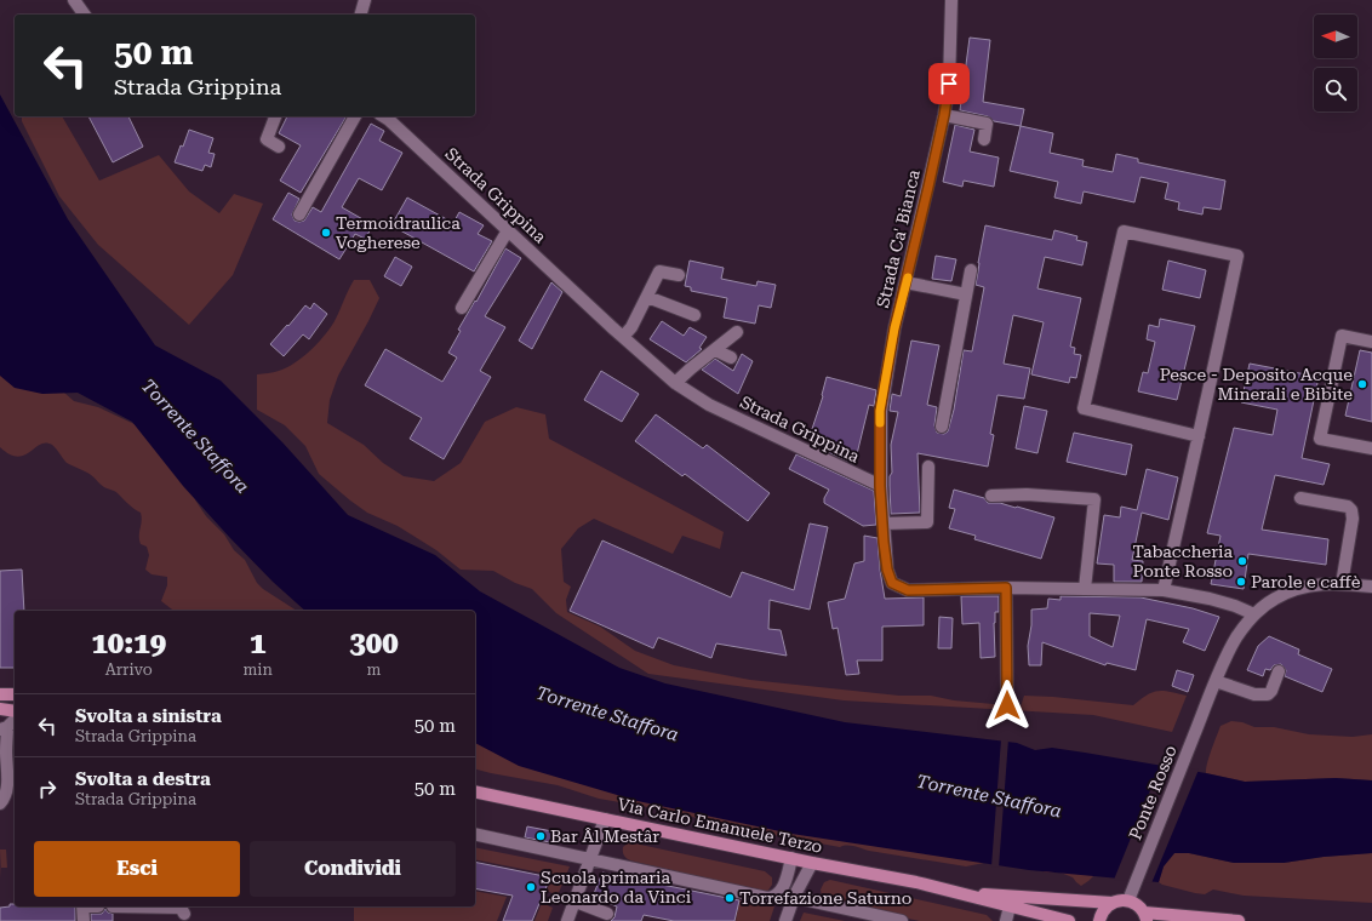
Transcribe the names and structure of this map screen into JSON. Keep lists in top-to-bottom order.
{
  "streets": {
    "main road": ["Via Carlo Emanuele Terzo"],
    "street": ["Strada Grippina", "Strada Ca' Bianca", "Ponte Rosso"]
  },
  "crossings": [
    ["Strada Grippina", "Strada Ca' Bianca"],
    ["Ponte Rosso", "Via Carlo Emanuele Terzo"]
  ],
  "water": ["Torrente Staffora"],
  "places": [
    "Termoidraulica Vogherese",
    "Pesce - Deposito Acque Minerali e Bibite",
    "Tabaccheria Ponte Rosso",
    "Parole e caffè",
    "Bar Âl Mestâr",
    "Scuola primaria Leonardo da Vinci",
    "Torrefazione Saturno"
  ],
  "north": "left",
  "page": {
    "turn": ["50 m", "Strada Grippina"],
    "eta": [
      "10:19",
      "Arrivo",
      "1",
      "min",
      "300",
      "m"
    ],
    "list": [
      {
        "name": "Svolta a sinistra",
        "note": "Strada Grippina",
        "value": "50 m"
      },
      {
        "name": "Svolta a destra",
        "note": "Strada Grippina",
        "value": "50 m"
      }
    ],
    "buttons": ["Esci", "Condividi"]
  }
}
